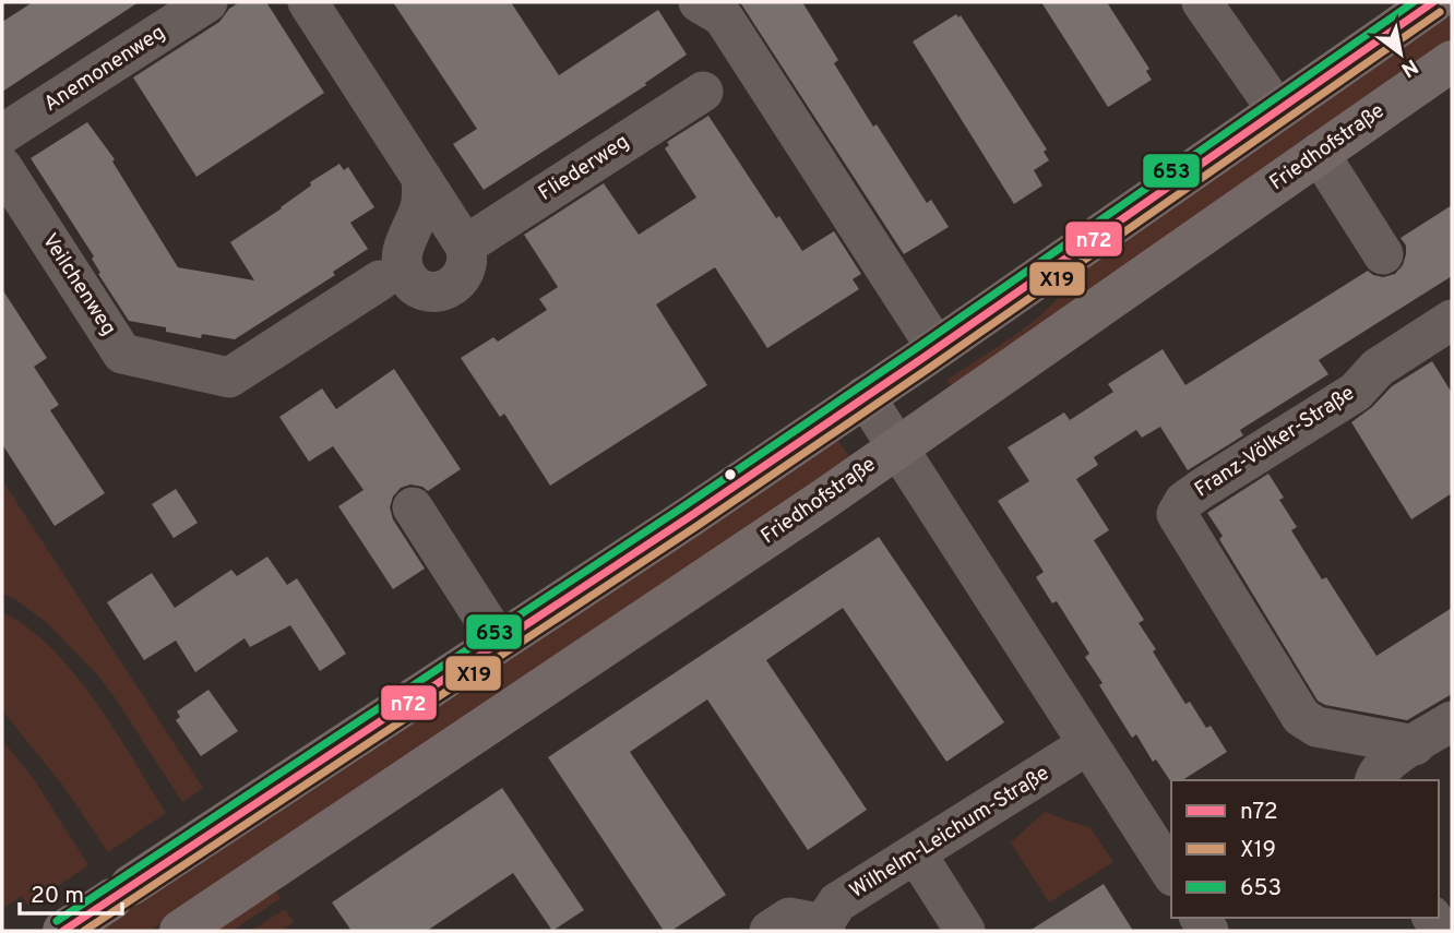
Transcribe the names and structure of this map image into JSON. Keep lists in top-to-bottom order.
{
  "streets": {
    "main road": ["Friedhofstraße"],
    "street": [
      "Anemonenweg",
      "Fliederweg",
      "Veilchenweg",
      "Franz-Völker-Straße",
      "Wilhelm-Leichum-Straße"
    ]
  },
  "lines": ["transit line n72", "transit line 653", "transit line X19"],
  "legend": ["n72", "X19", "653"],
  "scale_bar": "20 m",
  "north": "bottom right"
}
